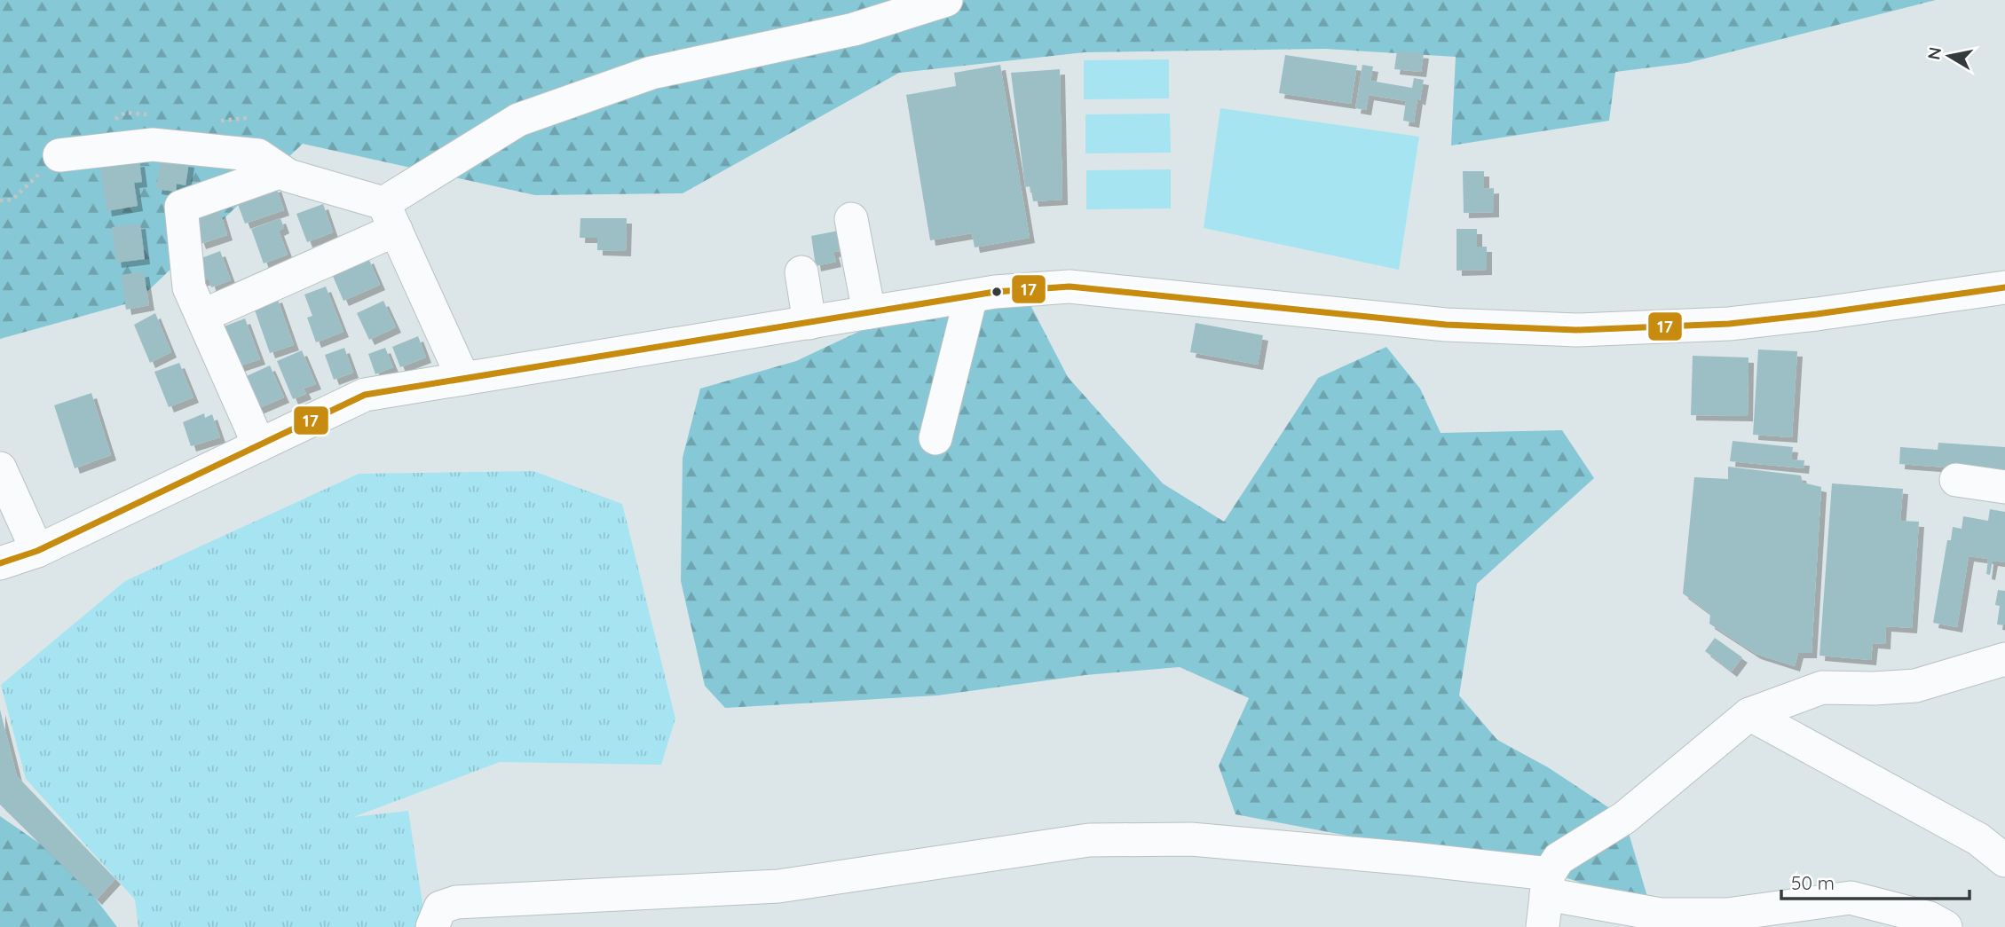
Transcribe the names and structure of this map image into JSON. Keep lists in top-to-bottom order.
{
  "lines": ["transit line 17"],
  "scale_bar": "50 m",
  "north": "left"
}
